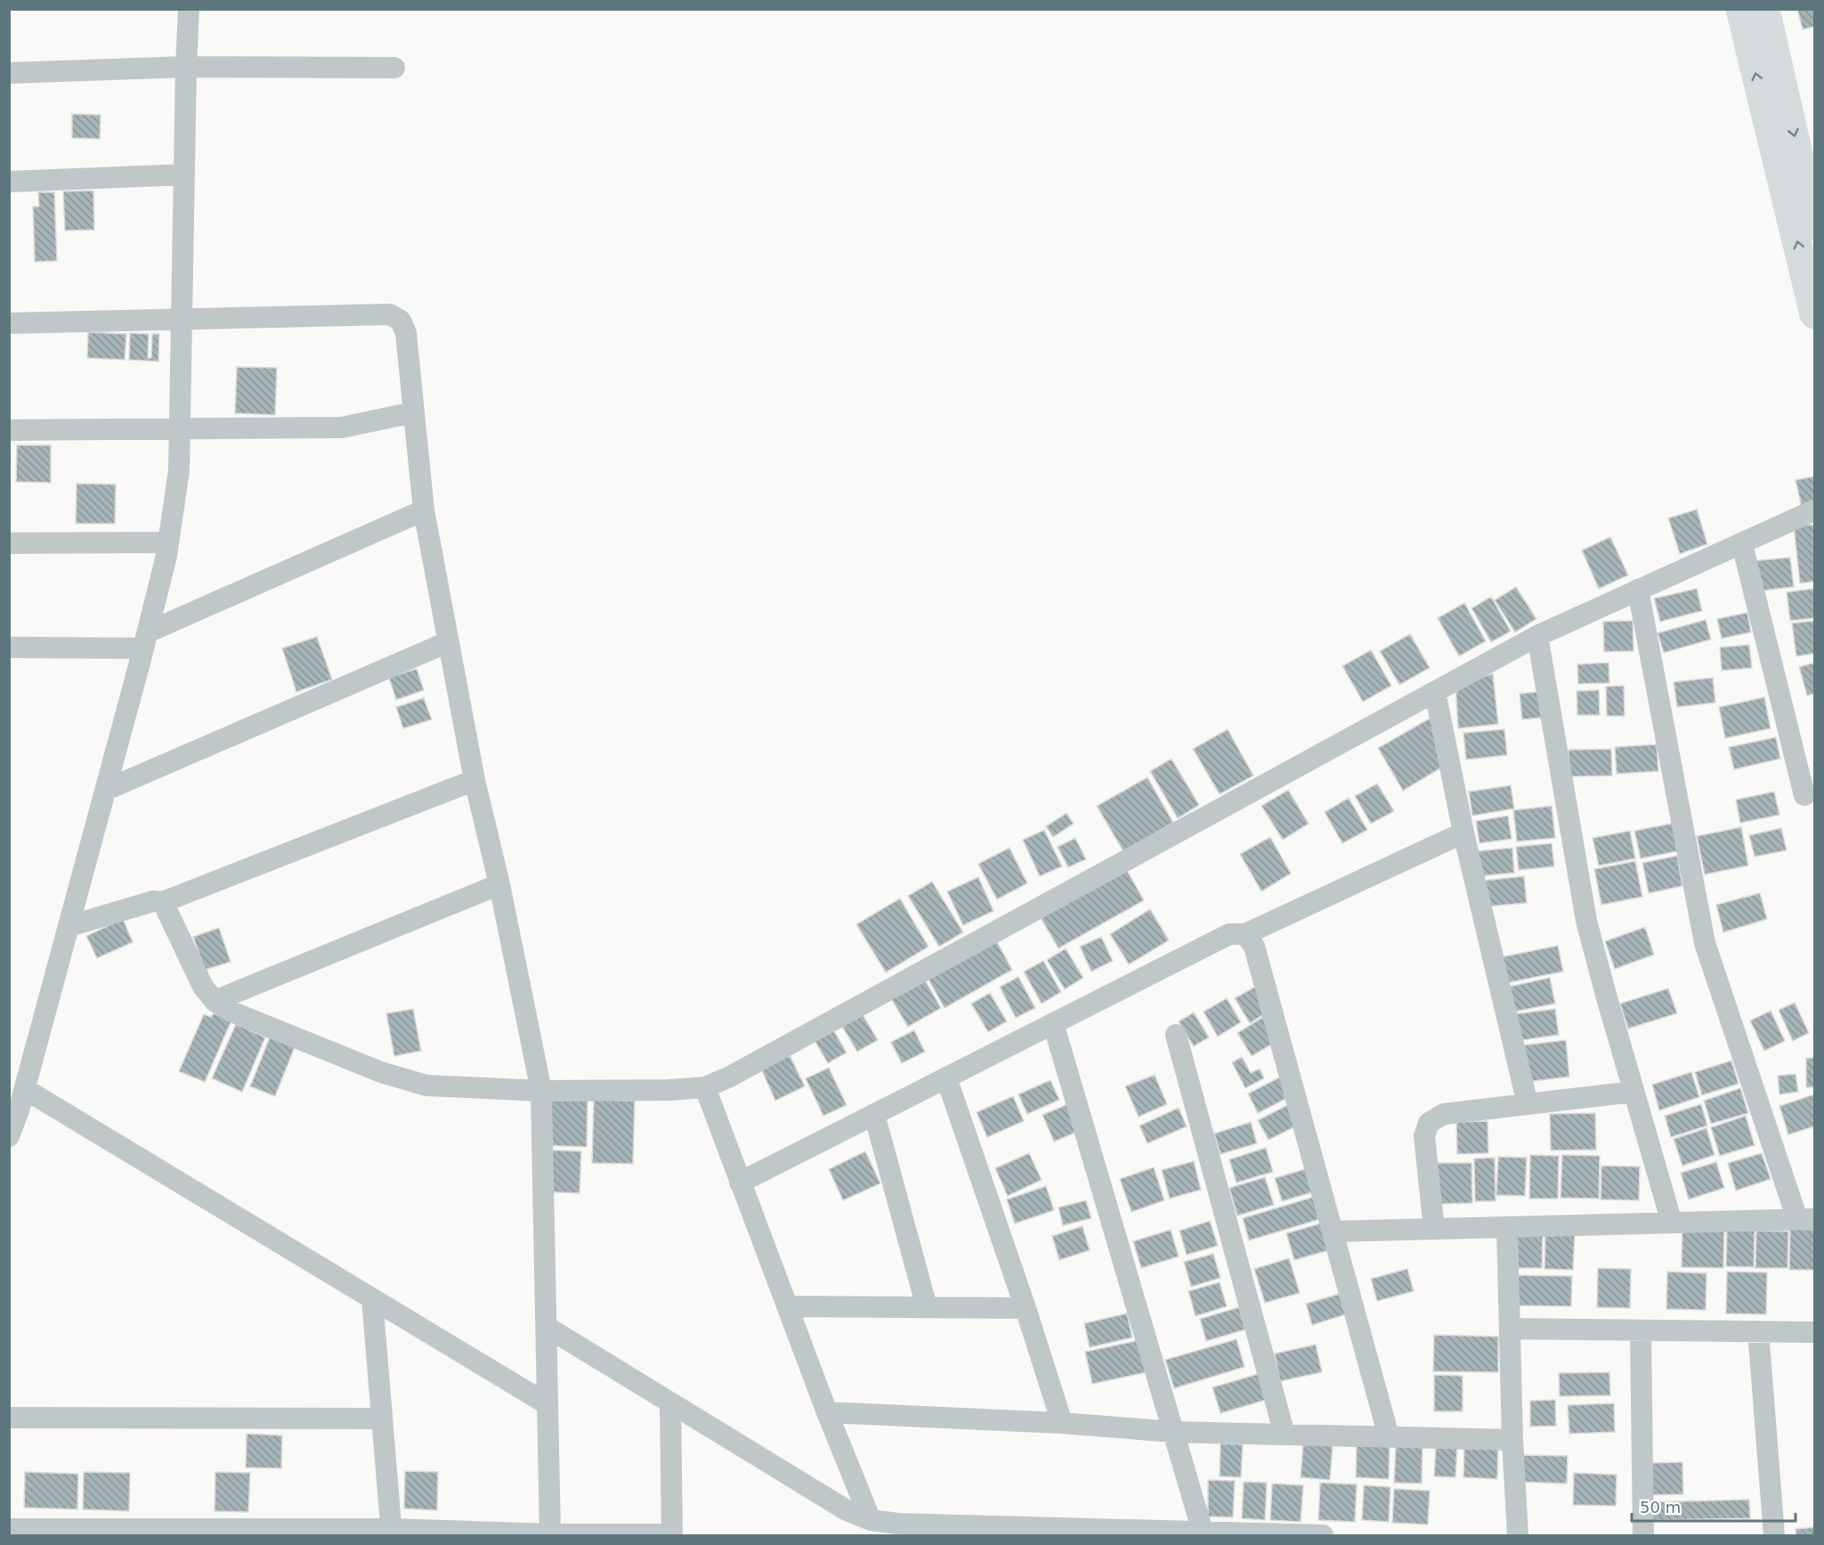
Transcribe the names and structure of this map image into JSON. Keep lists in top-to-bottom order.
{
  "scale_bar": "50 m"
}
